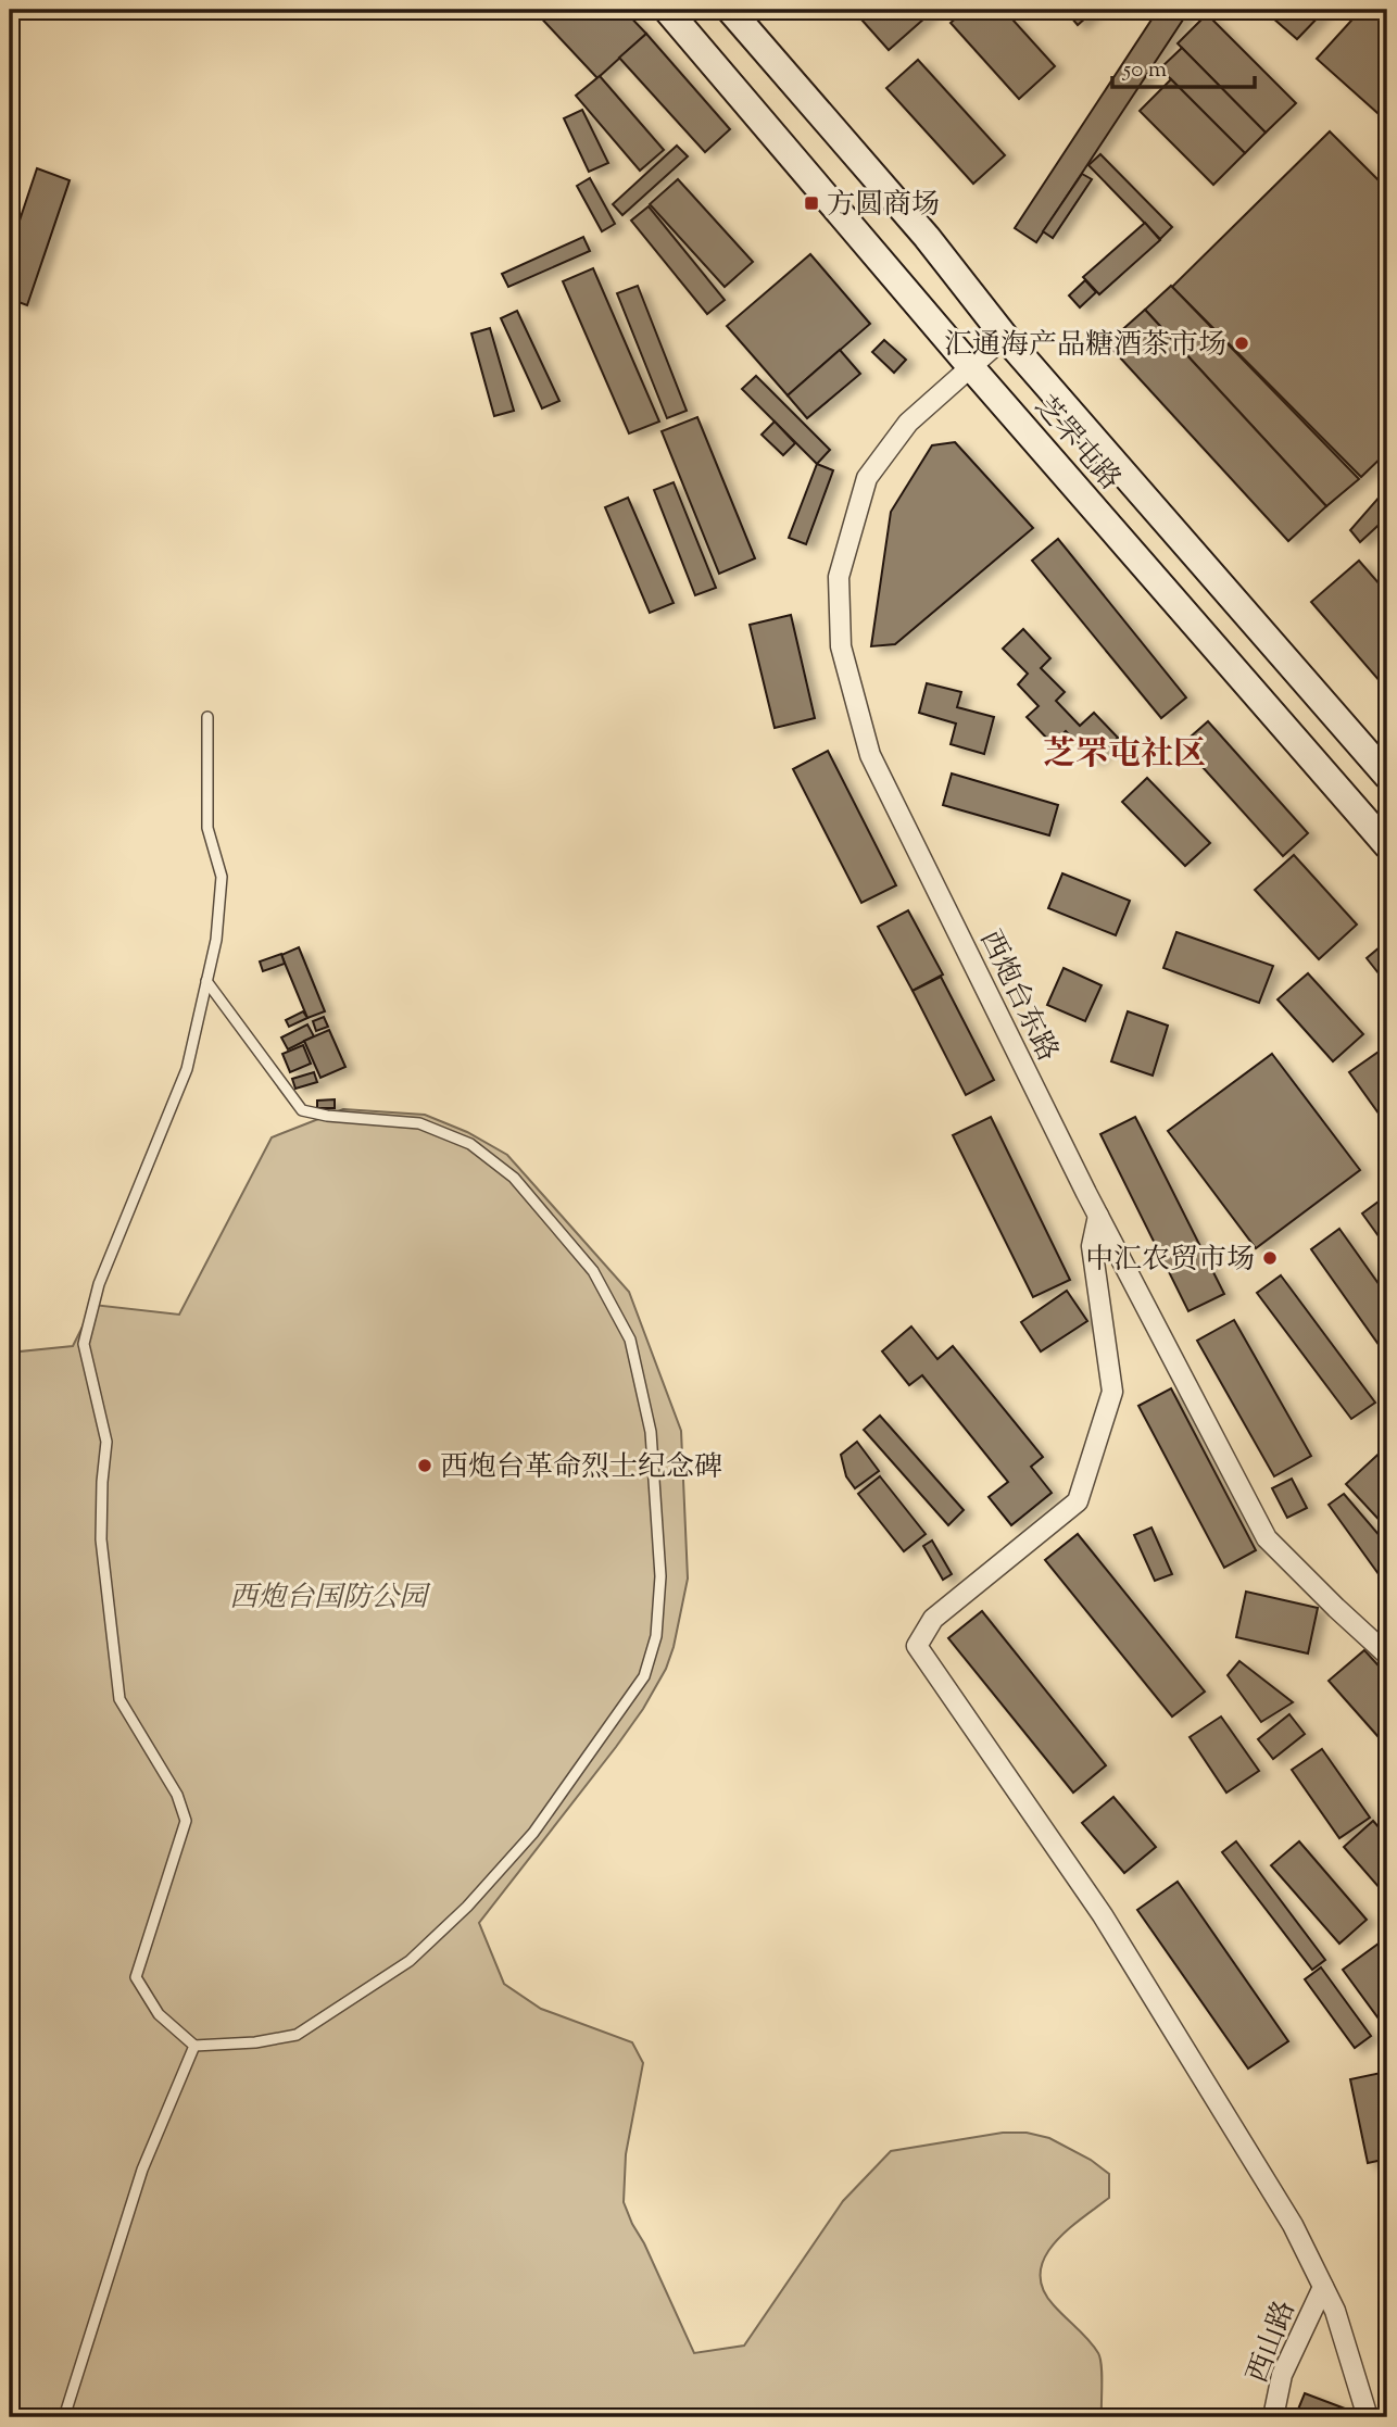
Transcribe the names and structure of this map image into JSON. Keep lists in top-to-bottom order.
{
  "streets": {
    "main road": ["芝罘屯路"],
    "street": ["西炮台东路", "西山路"]
  },
  "crossings": [
    ["芝罘屯路", "西炮台东路"]
  ],
  "districts": ["芝罘屯社区"],
  "parks": ["西炮台国防公园"],
  "places": {
    "transit": ["方圆商场"],
    "other": ["汇通海产品糖酒茶市场", "中汇农贸市场", "西炮台革命烈士纪念碑"]
  },
  "scale_bar": "50 m"
}
